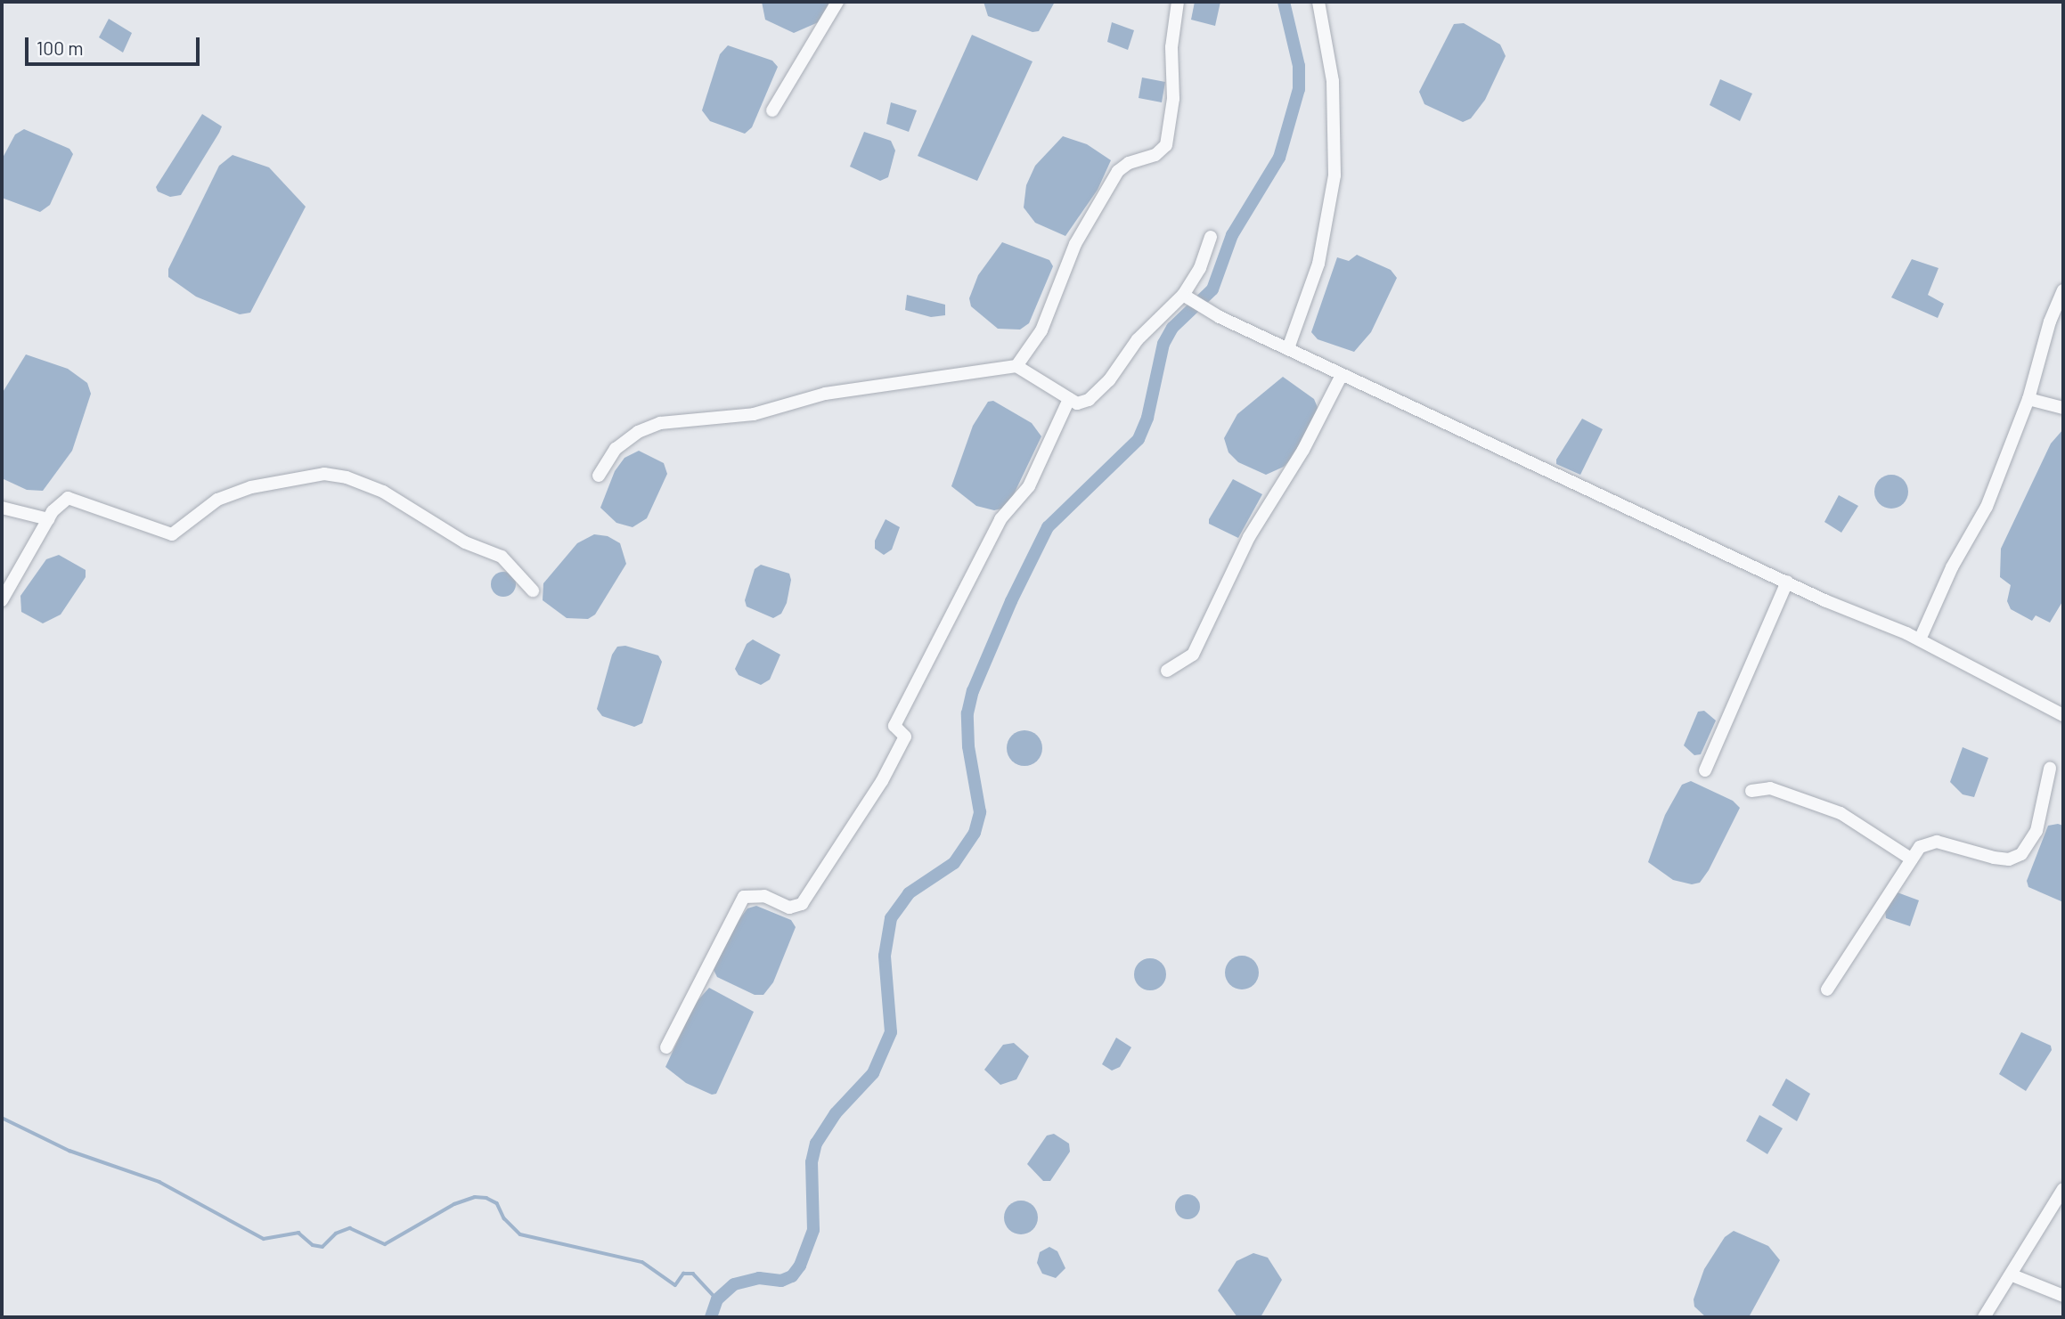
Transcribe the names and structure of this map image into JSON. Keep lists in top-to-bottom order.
{
  "scale_bar": "100 m"
}
